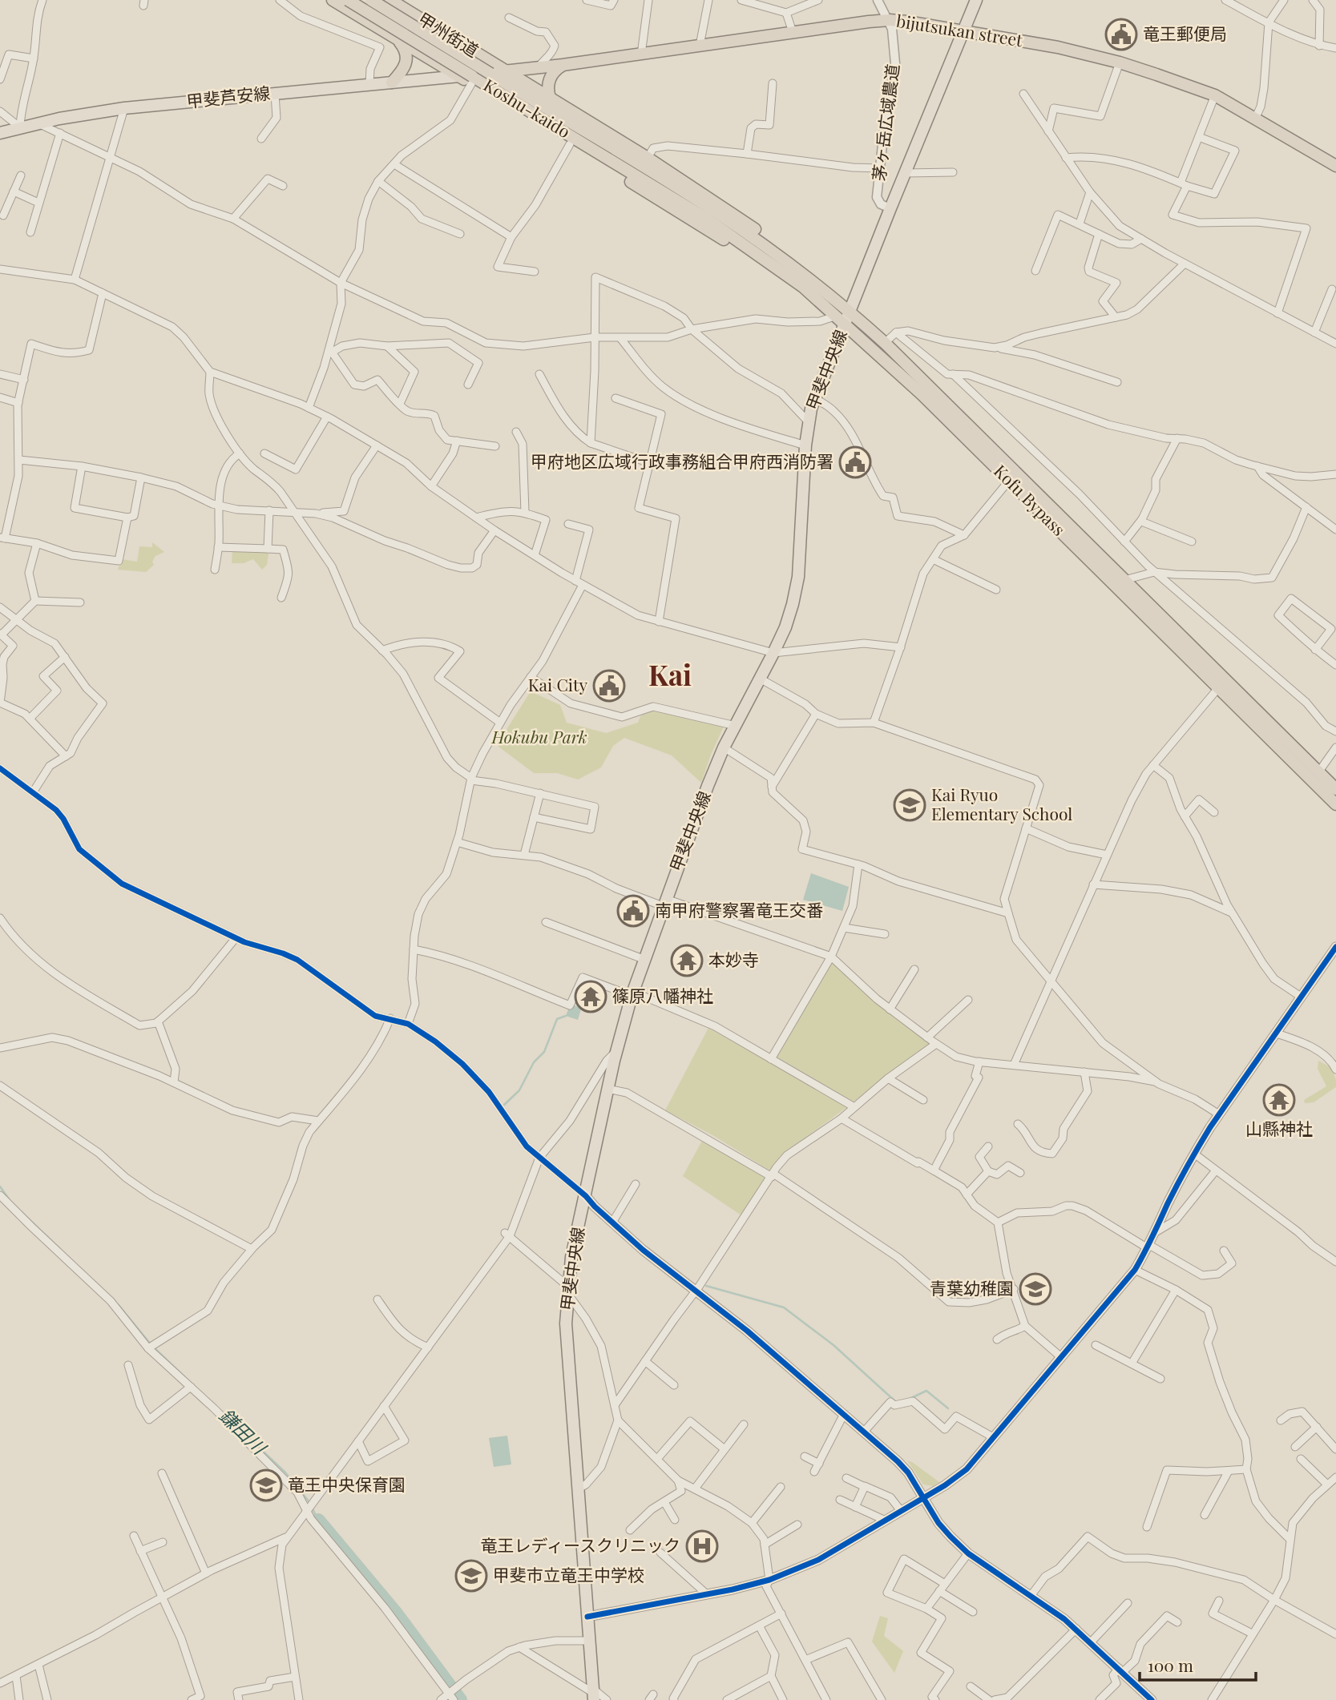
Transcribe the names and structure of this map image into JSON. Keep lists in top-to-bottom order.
{
  "streets": {
    "highway": [
      "bijutsukan street",
      "甲州街道",
      "Koshu-kaido",
      "Kofu Bypass"
    ],
    "main road": ["甲斐芦安線", "甲斐中央線"],
    "street": ["茅ヶ岳広域農道"]
  },
  "crossings": [
    ["bijutsukan street", "甲州街道"],
    ["bijutsukan street", "甲斐芦安線"],
    ["bijutsukan street", "茅ヶ岳広域農道"],
    ["bijutsukan street", "甲斐中央線"],
    ["甲州街道", "Kofu Bypass"],
    ["Koshu-kaido", "Kofu Bypass"],
    ["茅ヶ岳広域農道", "甲斐中央線"],
    ["甲斐中央線", "Kofu Bypass"]
  ],
  "districts": ["Kai"],
  "water": ["鎌田川"],
  "parks": ["Hokubu Park"],
  "places": {
    "public building": [
      "竜王郵便局",
      "甲府地区広域行政事務組合甲府西消防署",
      "Kai City",
      "南甲府警察署竜王交番"
    ],
    "school or university": [
      "Kai Ryuo Elementary School",
      "青葉幼稚園",
      "竜王中央保育園",
      "甲斐市立竜王中学校"
    ],
    "temple": ["本妙寺", "篠原八幡神社", "山縣神社"],
    "hospital": ["竜王レディースクリニック"]
  },
  "scale_bar": "100 m"
}
